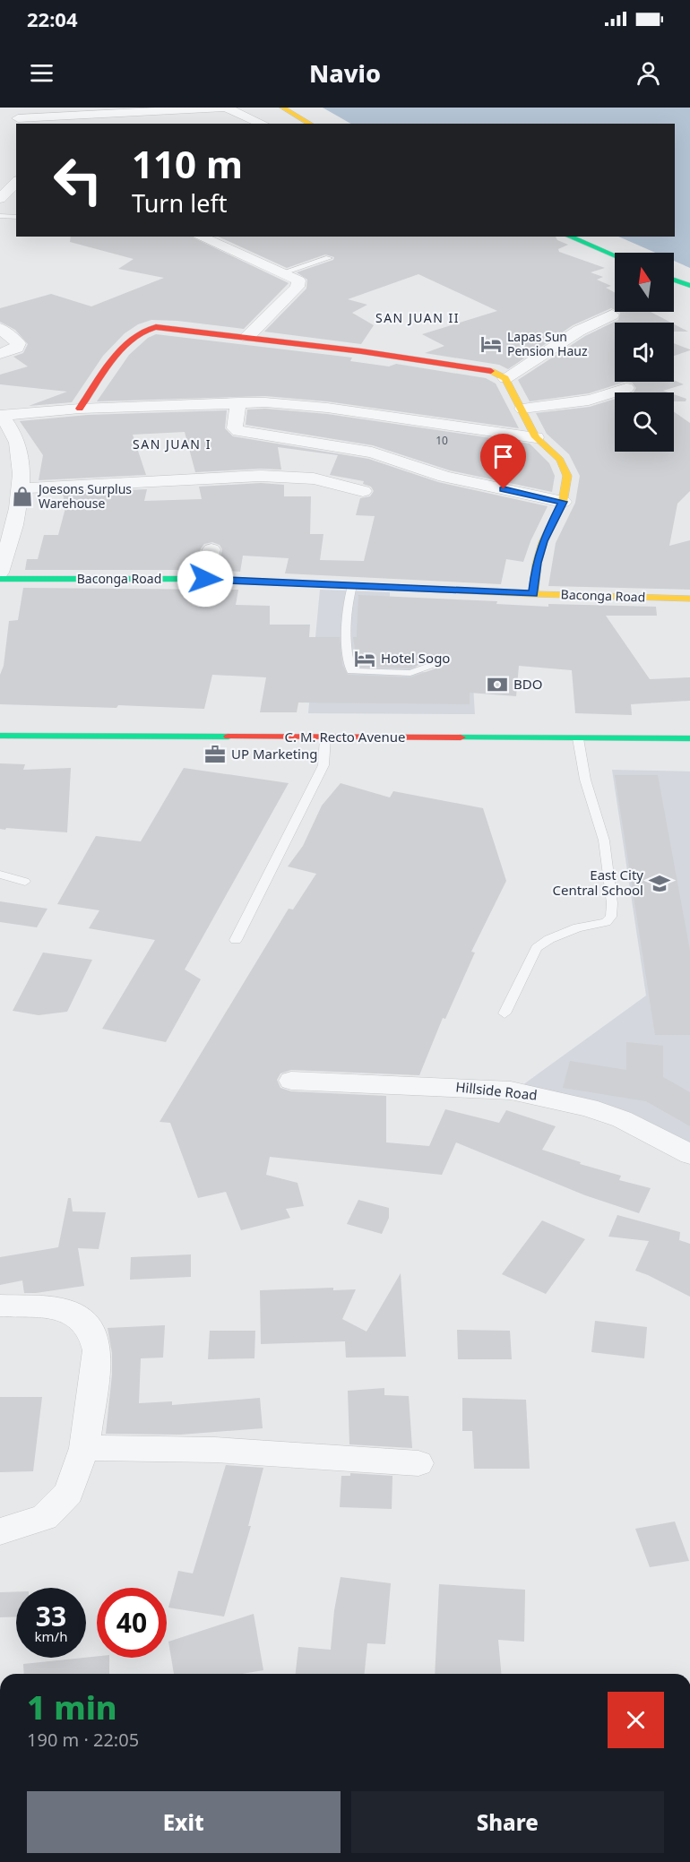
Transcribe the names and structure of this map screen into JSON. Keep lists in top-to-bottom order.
{
  "streets": {
    "main road": ["Baconga Road", "C. M. Recto Avenue"],
    "street": ["Hillside Road"]
  },
  "districts": ["SAN JUAN II", "SAN JUAN I"],
  "places": {
    "hotel": ["Lapas Sun Pension Hauz", "Hotel Sogo"],
    "shop": ["Joesons Surplus Warehouse"],
    "bank": ["BDO"],
    "office": ["UP Marketing"],
    "school or university": ["East City Central School"]
  },
  "house_numbers": ["10"],
  "north": "top",
  "page": {
    "status": "22:04",
    "header": "Navio",
    "turn": ["110 m", "Turn left"],
    "speed": "33 km/h",
    "limit": "40",
    "heading": ["1 min", "190 m · 22:05"],
    "buttons": ["Exit", "Share"]
  }
}
